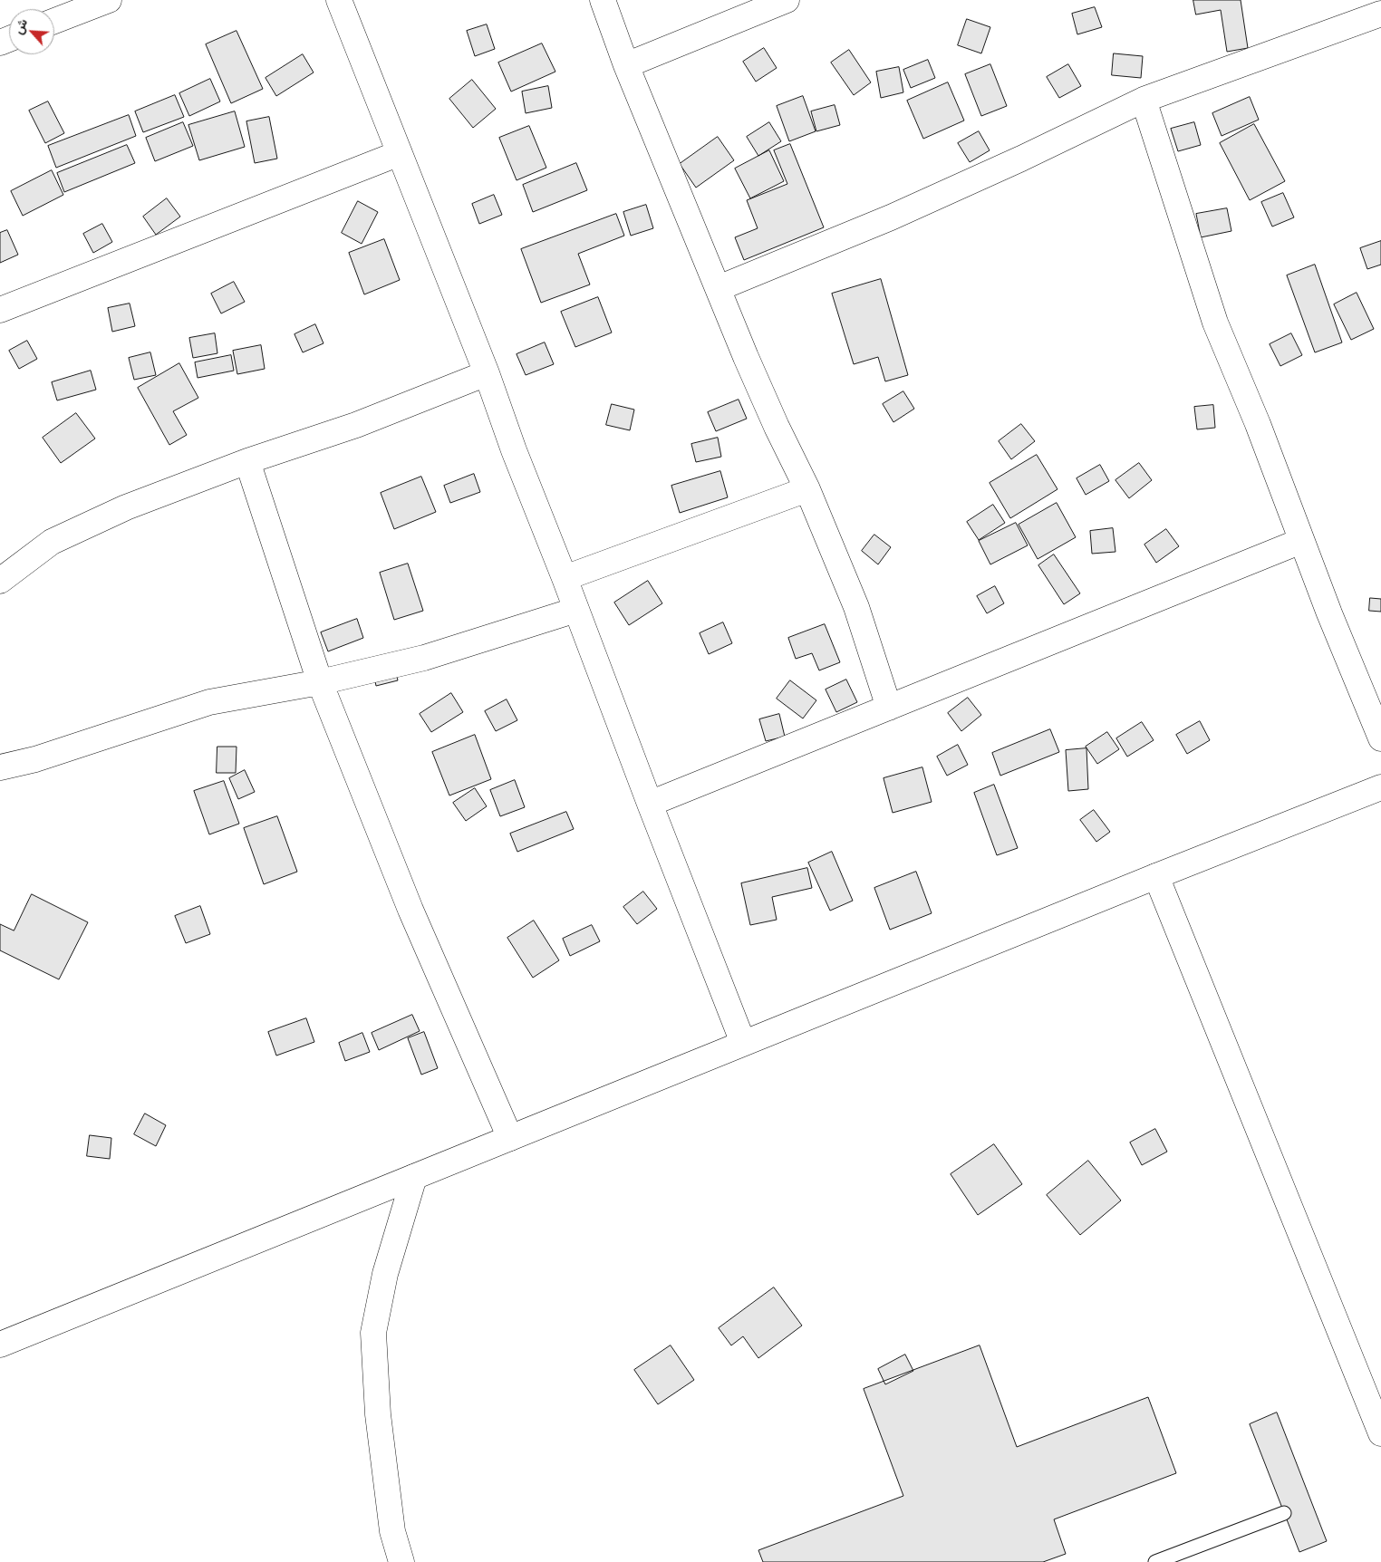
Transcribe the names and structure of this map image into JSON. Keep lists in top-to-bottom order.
{
  "north": "top left"
}
